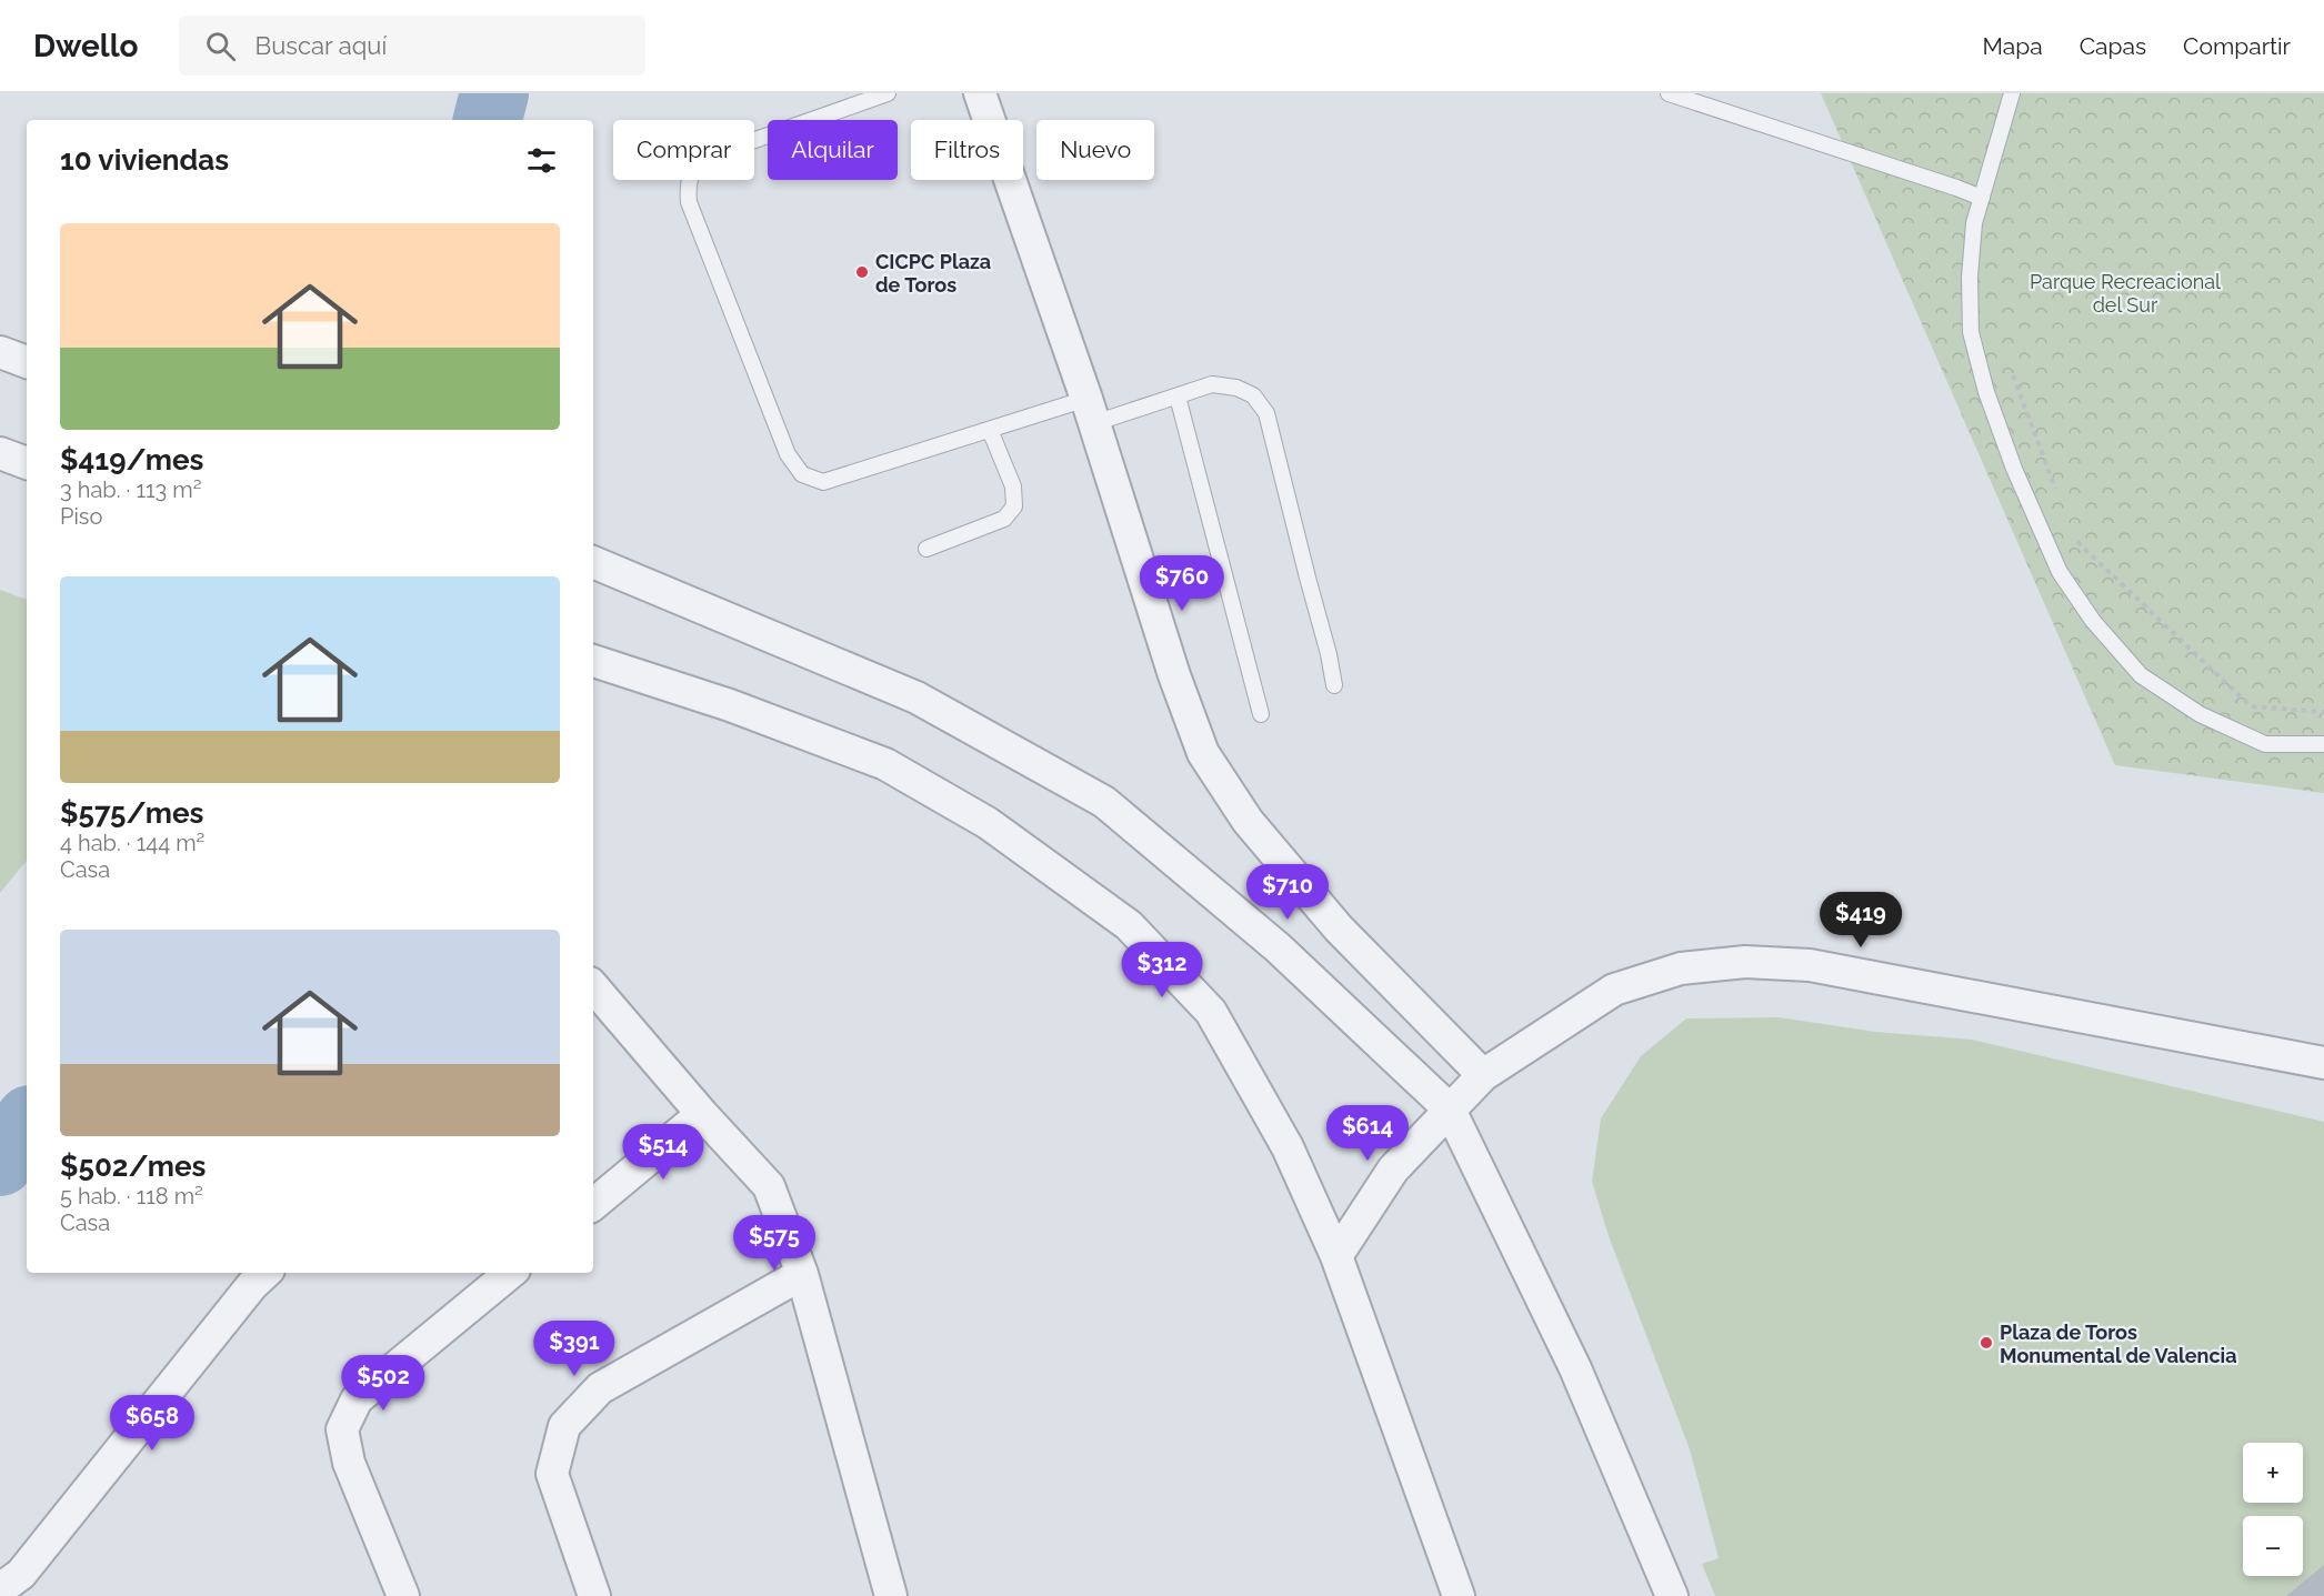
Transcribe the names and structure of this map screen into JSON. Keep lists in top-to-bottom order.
{
  "parks": ["Parque Recreacional del Sur"],
  "places": ["CICPC Plaza de Toros", "Plaza de Toros Monumental de Valencia"],
  "page": {
    "header": "Dwello",
    "search": "Buscar aquí",
    "nav": ["Mapa", "Capas", "Compartir"],
    "chip": [
      "Comprar",
      "Alquilar",
      "Filtros",
      "Nuevo"
    ],
    "heading": "10 viviendas",
    "list": [
      {
        "name": "$419/mes",
        "note": "3 hab. · 113 m² · Piso"
      },
      {
        "name": "$575/mes",
        "note": "4 hab. · 144 m² · Casa"
      },
      {
        "name": "$502/mes",
        "note": "5 hab. · 118 m² · Casa"
      }
    ],
    "price": [
      "$760",
      "$710",
      "$419",
      "$312",
      "$614",
      "$514",
      "$575",
      "$391",
      "$502",
      "$658"
    ],
    "map_buttons": ["+", "−"]
  }
}
